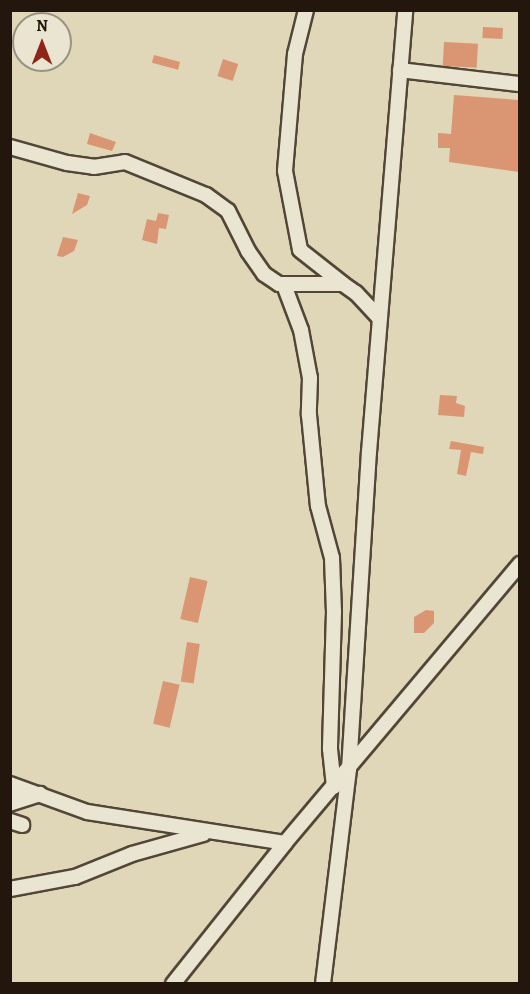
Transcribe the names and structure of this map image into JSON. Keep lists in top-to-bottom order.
{
  "north": "top"
}
